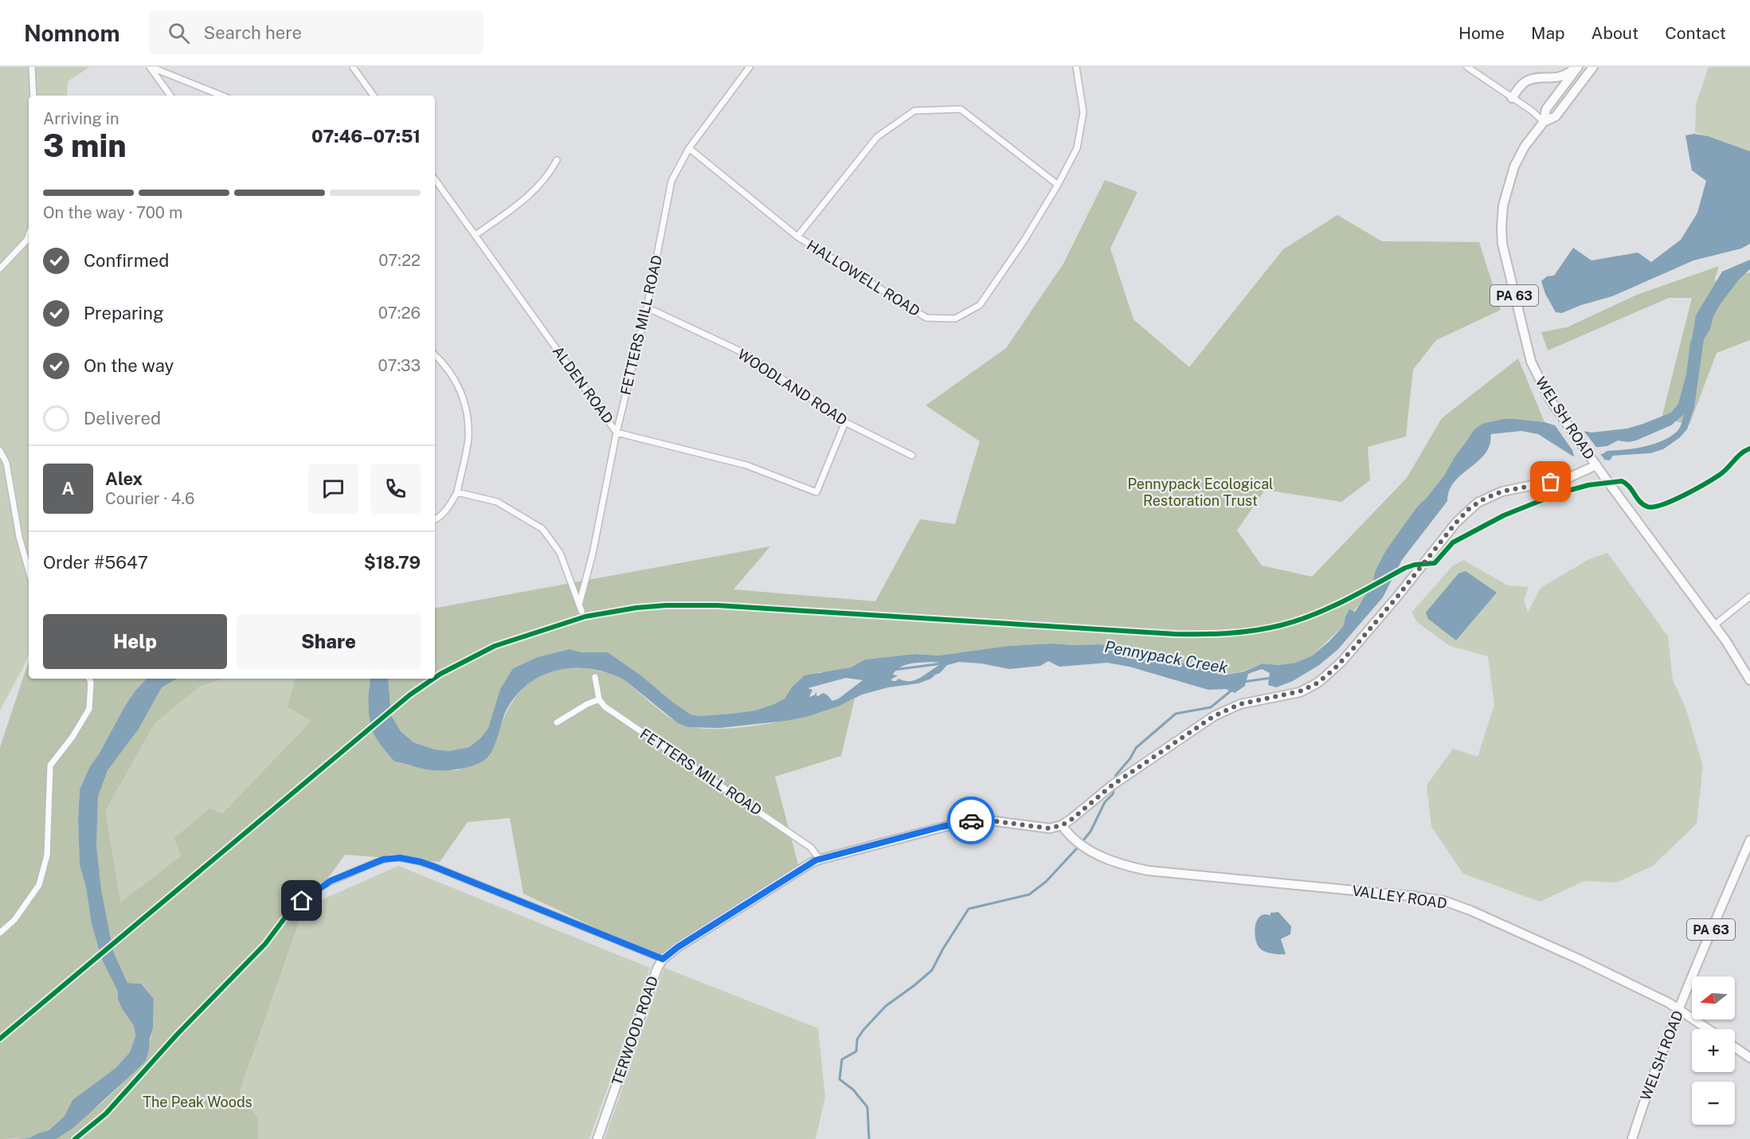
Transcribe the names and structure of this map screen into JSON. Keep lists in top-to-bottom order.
{
  "streets": {
    "street": [
      "HALLOWELL ROAD",
      "PA 63",
      "FETTERS MILL ROAD",
      "ALDEN ROAD",
      "WOODLAND ROAD",
      "WELSH ROAD",
      "VALLEY ROAD",
      "TERWOOD ROAD"
    ]
  },
  "crossings": [
    ["HALLOWELL ROAD", "FETTERS MILL ROAD"],
    ["FETTERS MILL ROAD", "ALDEN ROAD"],
    ["FETTERS MILL ROAD", "WOODLAND ROAD"],
    ["FETTERS MILL ROAD", "TERWOOD ROAD"],
    ["ALDEN ROAD", "WOODLAND ROAD"],
    ["WELSH ROAD", "VALLEY ROAD"],
    ["VALLEY ROAD", "TERWOOD ROAD"]
  ],
  "water": ["Pennypack Creek"],
  "parks": ["Pennypack Ecological Restoration Trust", "The Peak Woods"],
  "north": "left",
  "page": {
    "header": "Nomnom",
    "search": "Search here",
    "nav": [
      "Home",
      "Map",
      "About",
      "Contact"
    ],
    "heading": ["3 min", "Arriving in", "07:46–07:51"],
    "panel": [
      "Alex",
      "Courier · 4.6",
      "Order #5647",
      "$18.79"
    ],
    "bar": "On the way · 700 m",
    "list": [
      ["Confirmed", "07:22"],
      ["Preparing", "07:26"],
      ["On the way", "07:33"],
      "Delivered"
    ],
    "round": "A",
    "buttons": ["Help", "Share"],
    "map_buttons": ["+", "−"]
  }
}
